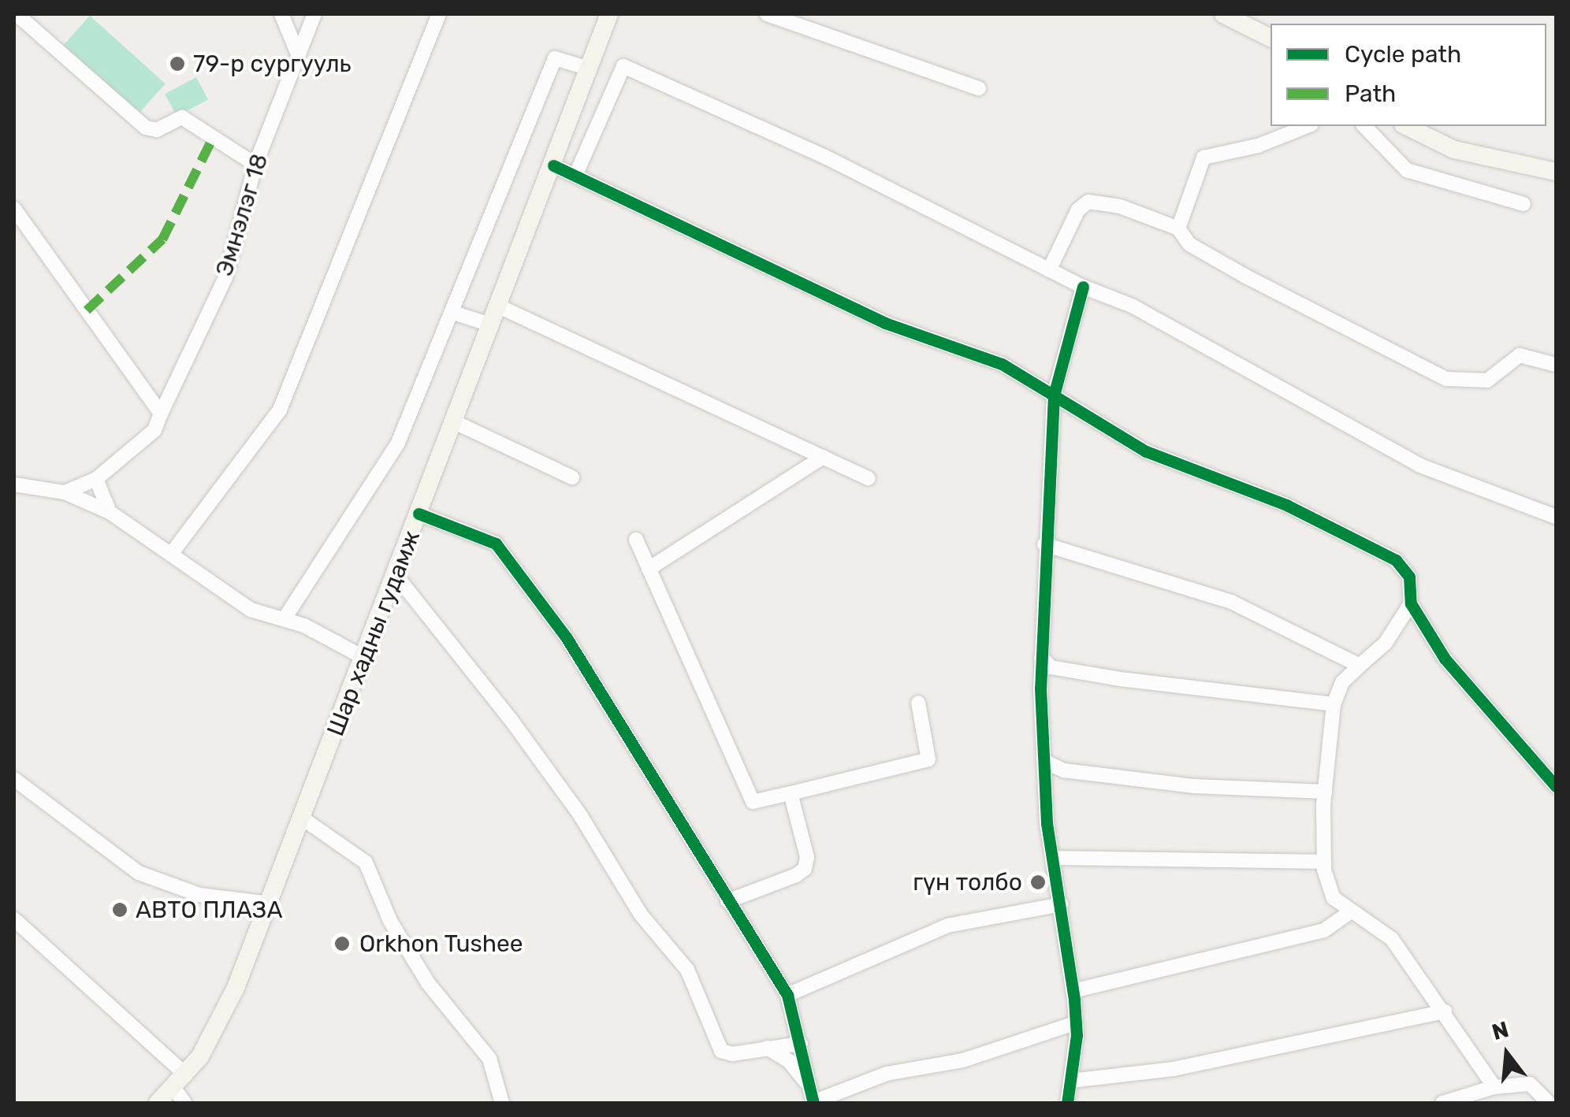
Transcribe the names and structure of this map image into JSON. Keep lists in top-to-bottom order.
{
  "streets": {
    "main road": ["Шар хадны гудамж"],
    "street": ["Эмнэлэг 18"]
  },
  "places": [
    "79-р сургууль",
    "гүн толбо",
    "АВТО ПЛАЗА",
    "Orkhon Tushee"
  ],
  "legend": ["Cycle path", "Path"],
  "north": "top"
}
